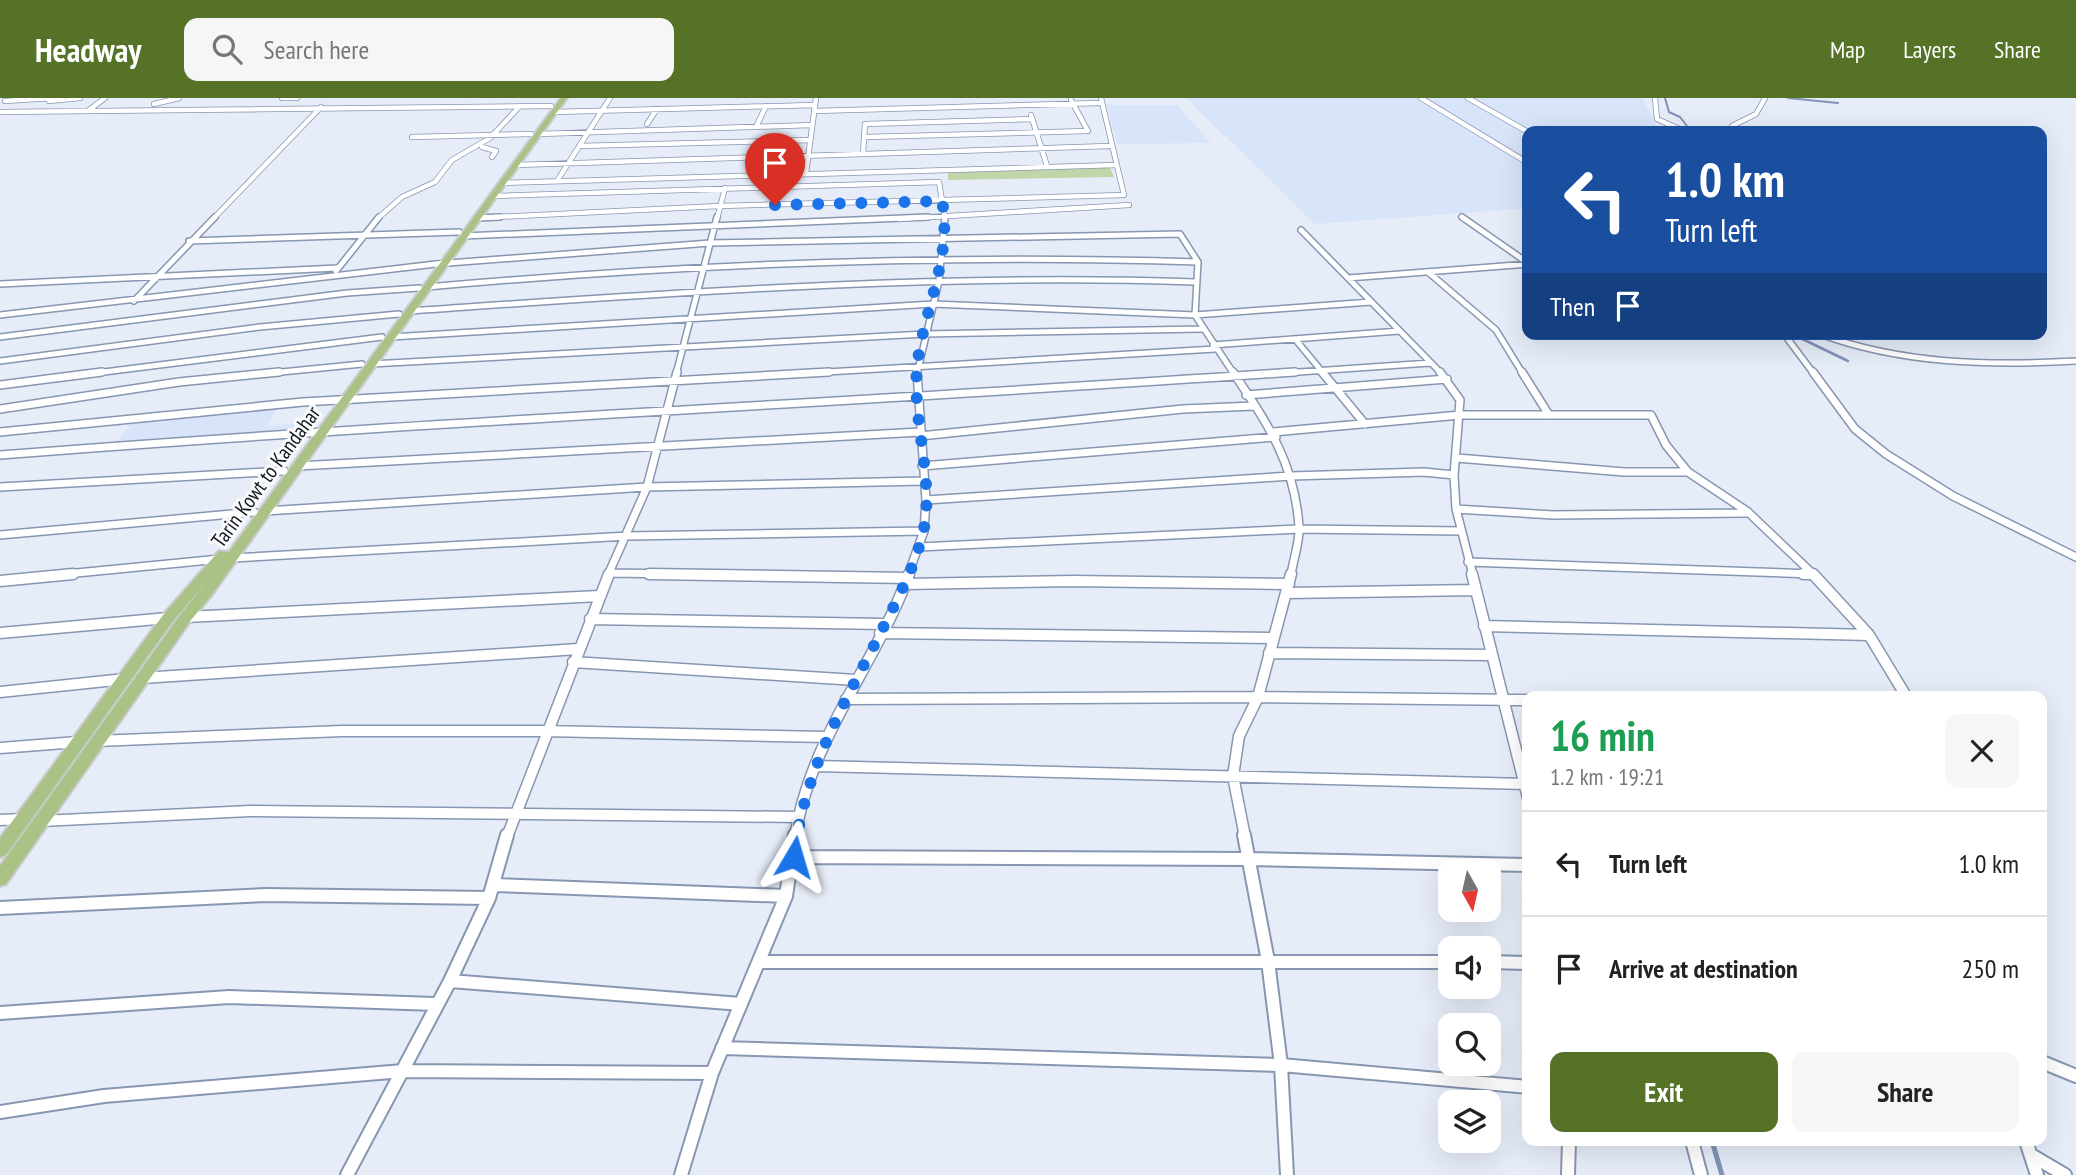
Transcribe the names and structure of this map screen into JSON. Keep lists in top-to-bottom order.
{
  "streets": {
    "main road": ["Tarin Kowt to Kandahar"]
  },
  "north": "bottom",
  "page": {
    "header": "Headway",
    "search": "Search here",
    "nav": ["Map", "Layers", "Share"],
    "turn": ["1.0 km", "Turn left"],
    "then": "Then",
    "heading": ["16 min", "1.2 km · 19:21"],
    "list": [
      {
        "name": "Turn left",
        "value": "1.0 km"
      },
      {
        "name": "Arrive at destination",
        "value": "250 m"
      }
    ],
    "buttons": ["Exit", "Share"]
  }
}
